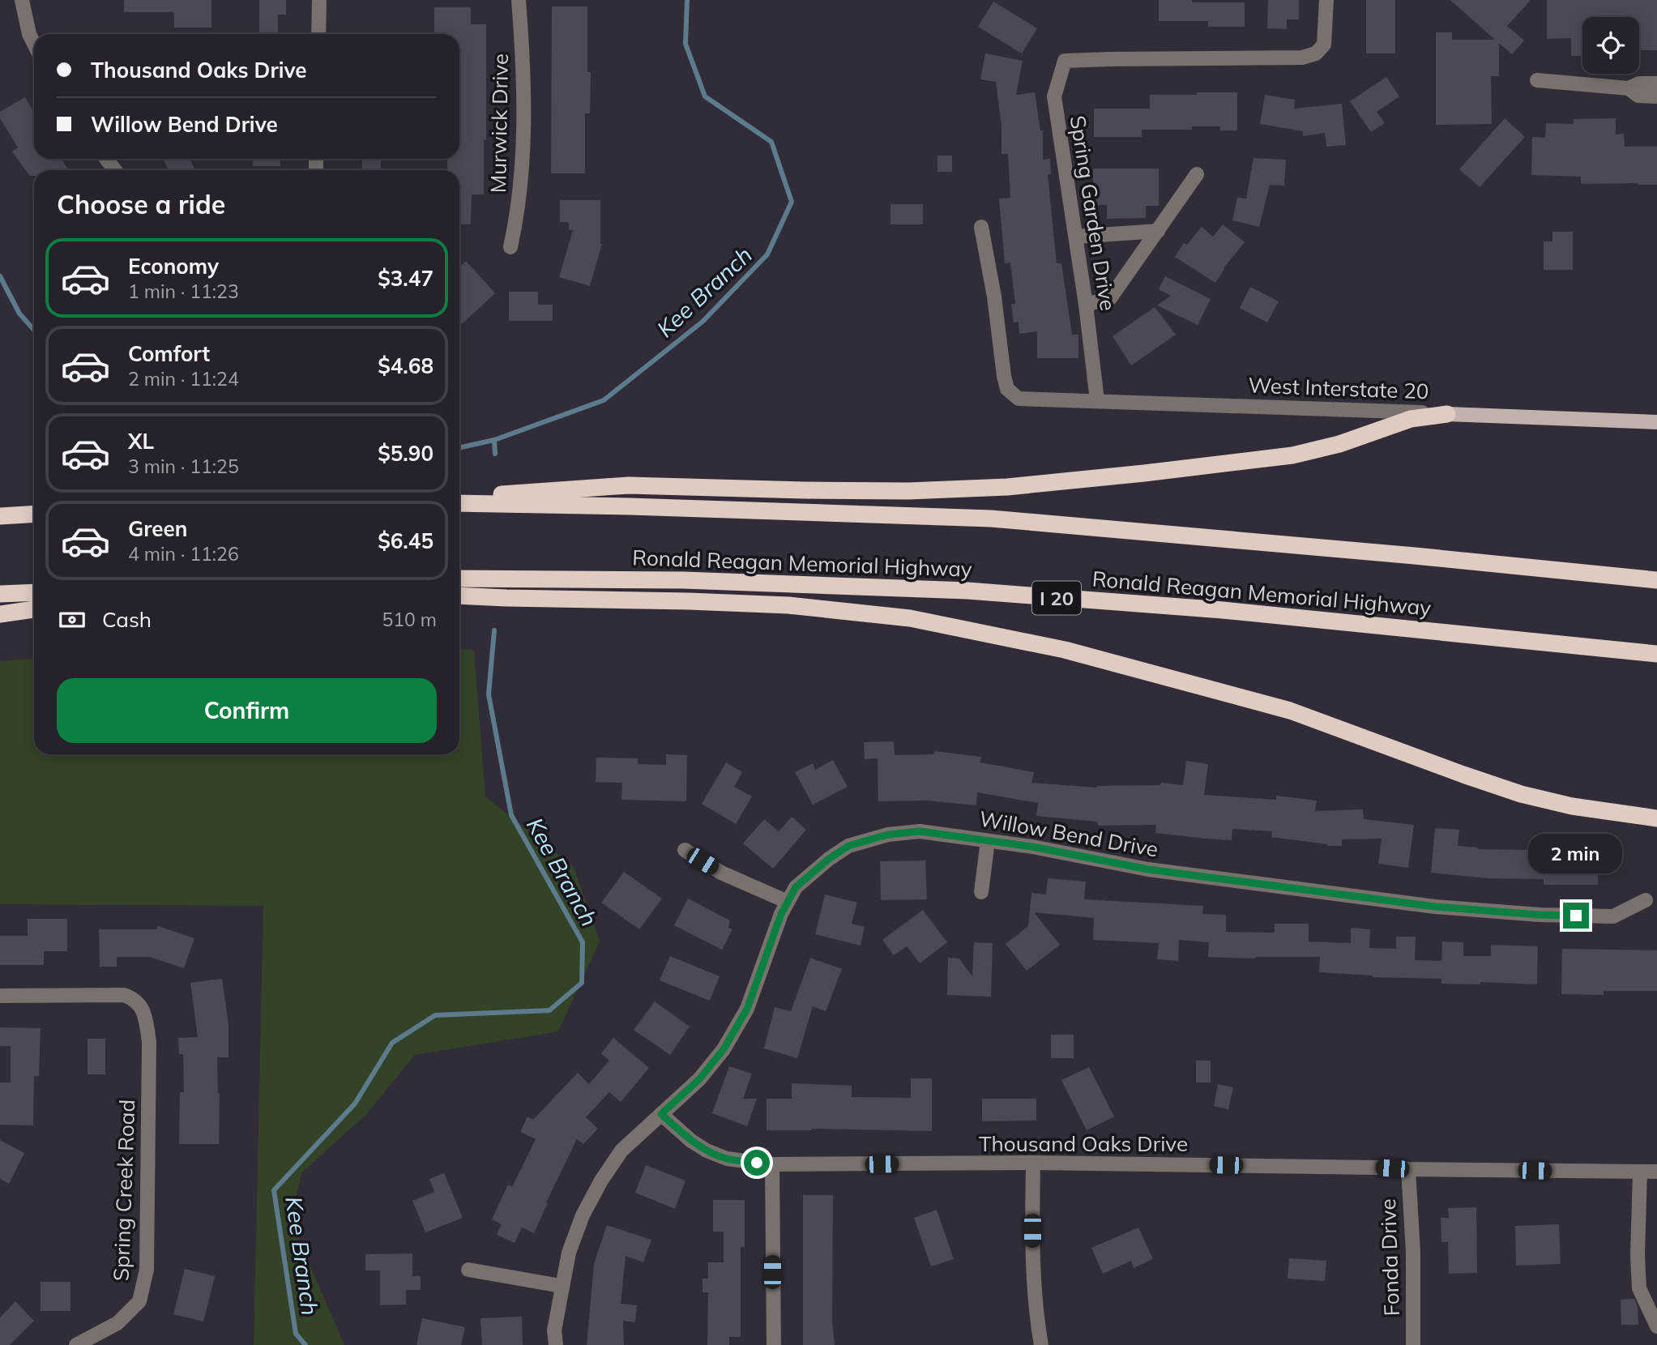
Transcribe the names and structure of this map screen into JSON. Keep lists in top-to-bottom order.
{
  "streets": {
    "highway": ["Ronald Reagan Memorial Highway", "I 20"],
    "main road": ["West Interstate 20"],
    "street": [
      "Murwick Drive",
      "Spring Garden Drive",
      "Willow Bend Drive",
      "Thousand Oaks Drive",
      "Spring Creek Road",
      "Fonda Drive"
    ]
  },
  "crossings": [
    ["Spring Garden Drive", "West Interstate 20"],
    ["Willow Bend Drive", "Thousand Oaks Drive"],
    ["Thousand Oaks Drive", "Fonda Drive"]
  ],
  "water": ["Kee Branch"],
  "page": {
    "banner": ["Thousand Oaks Drive", "Willow Bend Drive"],
    "heading": "Choose a ride",
    "list": [
      {
        "name": "Economy",
        "note": "1 min · 11:23",
        "value": "$3.47"
      },
      {
        "name": "Comfort",
        "note": "2 min · 11:24",
        "value": "$4.68"
      },
      {
        "name": "XL",
        "note": "3 min · 11:25",
        "value": "$5.90"
      },
      {
        "name": "Green",
        "note": "4 min · 11:26",
        "value": "$6.45"
      }
    ],
    "pay": ["Cash", "510 m"],
    "buttons": "Confirm",
    "bubble": "2 min"
  }
}
